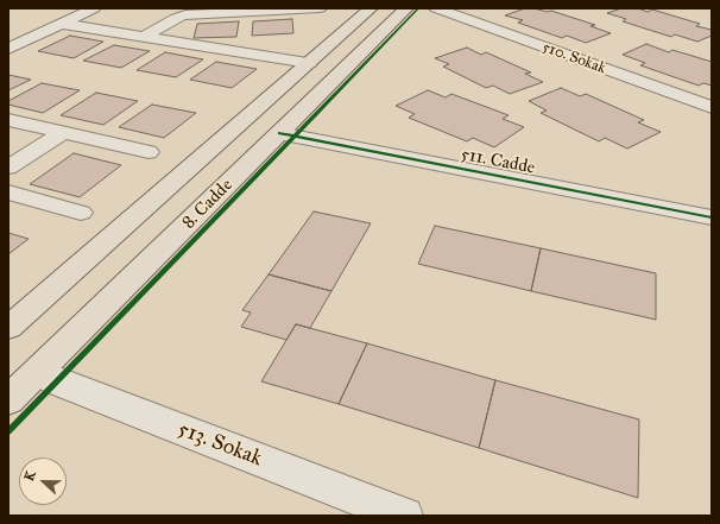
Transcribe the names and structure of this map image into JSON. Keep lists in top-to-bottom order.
{
  "streets": {
    "main road": ["8. Cadde"],
    "street": ["510. Sokak", "511. Cadde", "513. Sokak"]
  },
  "crossings": [
    ["511. Cadde", "8. Cadde"],
    ["8. Cadde", "513. Sokak"]
  ],
  "north": "left"
}
